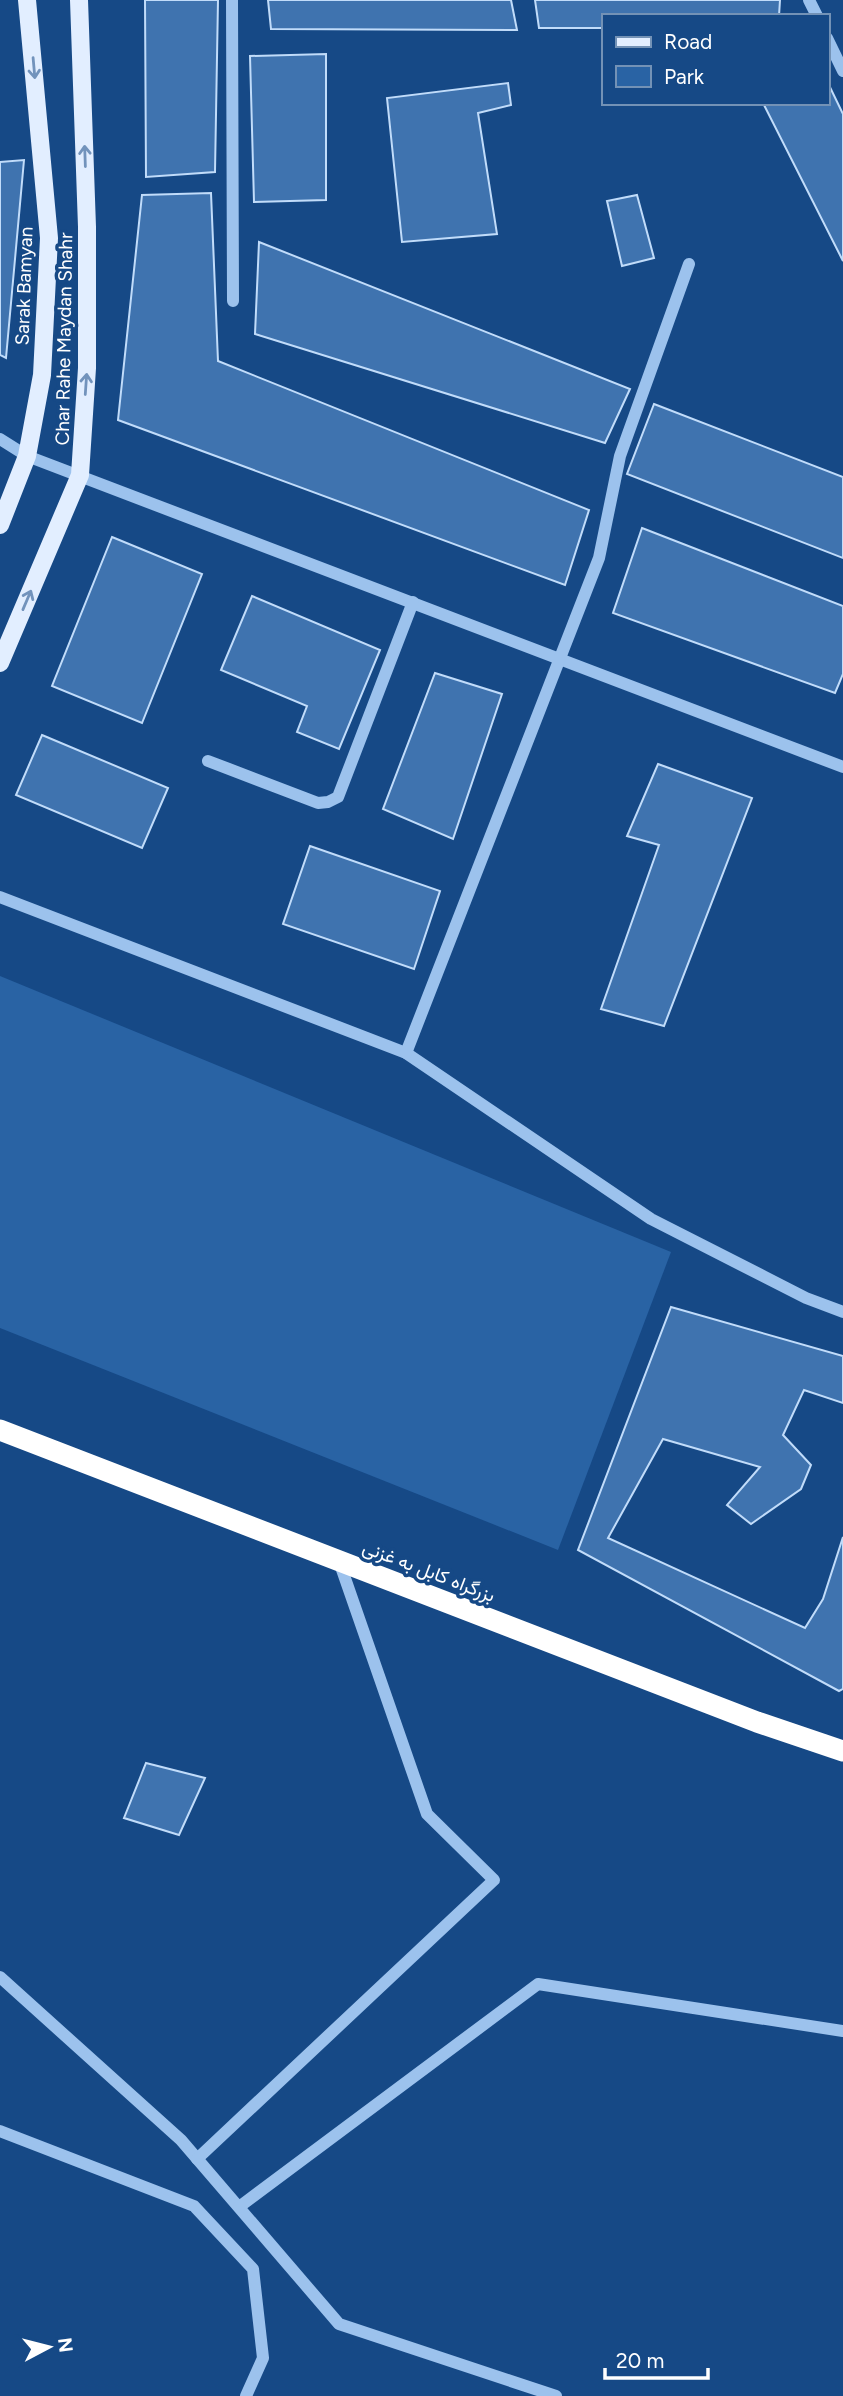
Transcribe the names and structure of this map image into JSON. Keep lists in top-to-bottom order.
{
  "streets": {
    "highway": ["بزرگراه کابل به غزنی"],
    "main road": ["Sarak Bamyan", "Char Rahe Maydan Shahr"]
  },
  "one_way": ["Sarak Bamyan", "Char Rahe Maydan Shahr"],
  "legend": ["Road", "Park"],
  "scale_bar": "20 m",
  "north": "right"
}
